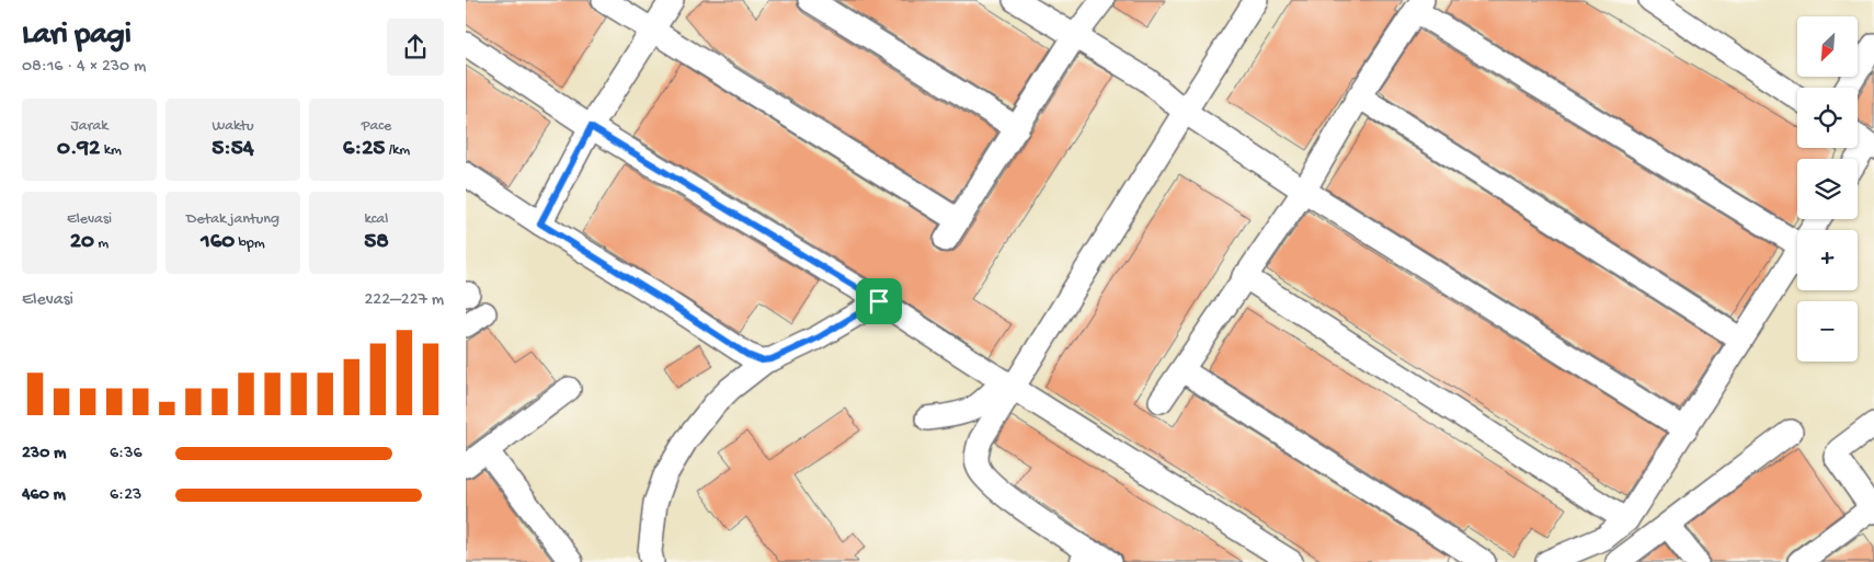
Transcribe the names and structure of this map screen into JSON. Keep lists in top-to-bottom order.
{
  "north": "bottom left",
  "page": {
    "heading": ["Lari pagi", "08:16 · 4 × 230 m"],
    "map_buttons": ["+", "−"],
    "stats": [
      ["Jarak", "0.92 km"],
      ["Waktu", "5:54"],
      ["Pace", "6:25 /km"],
      ["Elevasi", "20 m"],
      ["Detak jantung", "160 bpm"],
      ["kcal", "58"]
    ],
    "chart": ["Elevasi", "222–227 m"],
    "list": [
      {
        "name": "230 m",
        "note": "6:36"
      },
      {
        "name": "460 m",
        "note": "6:23"
      }
    ]
  }
}
